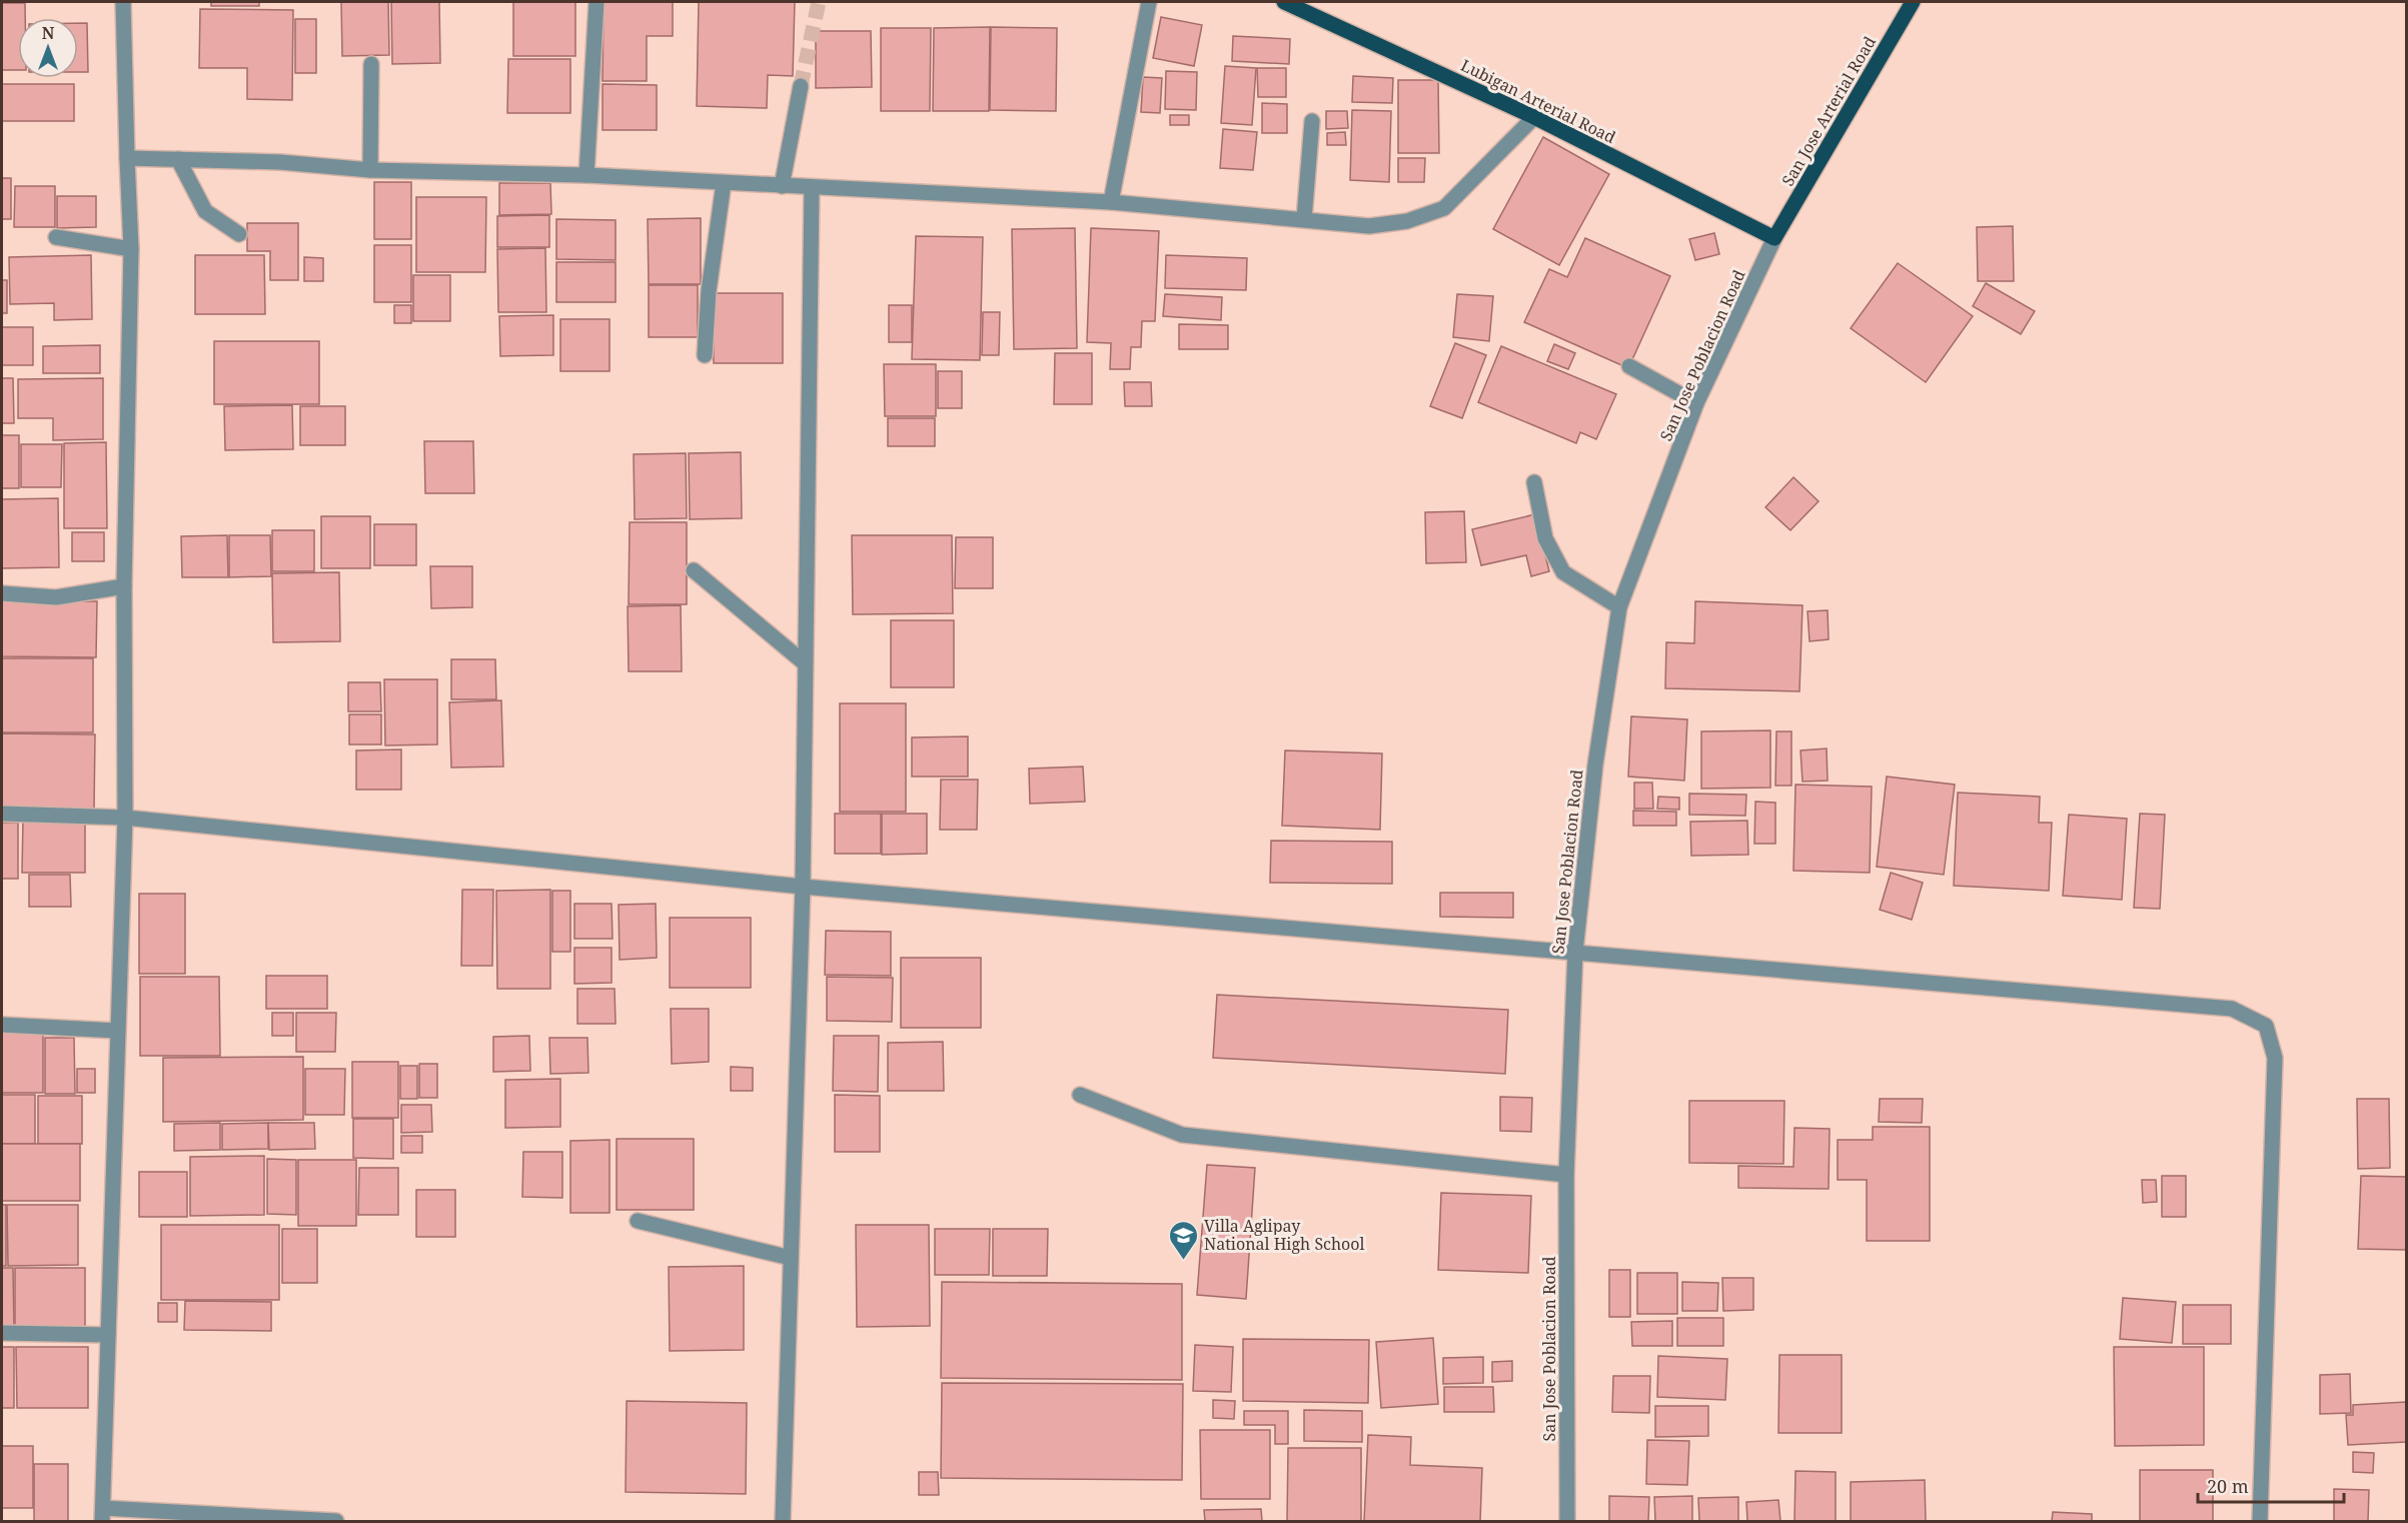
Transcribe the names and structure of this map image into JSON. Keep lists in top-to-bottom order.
{
  "streets": {
    "main road": ["Lubigan Arterial Road", "San Jose Arterial Road"],
    "street": ["San Jose Poblacion Road"]
  },
  "crossings": [
    ["Lubigan Arterial Road", "San Jose Arterial Road"],
    ["Lubigan Arterial Road", "San Jose Poblacion Road"],
    ["San Jose Arterial Road", "San Jose Poblacion Road"]
  ],
  "places": {
    "school or university": ["Villa Aglipay National High School"]
  },
  "scale_bar": "20 m",
  "north": "top"
}
